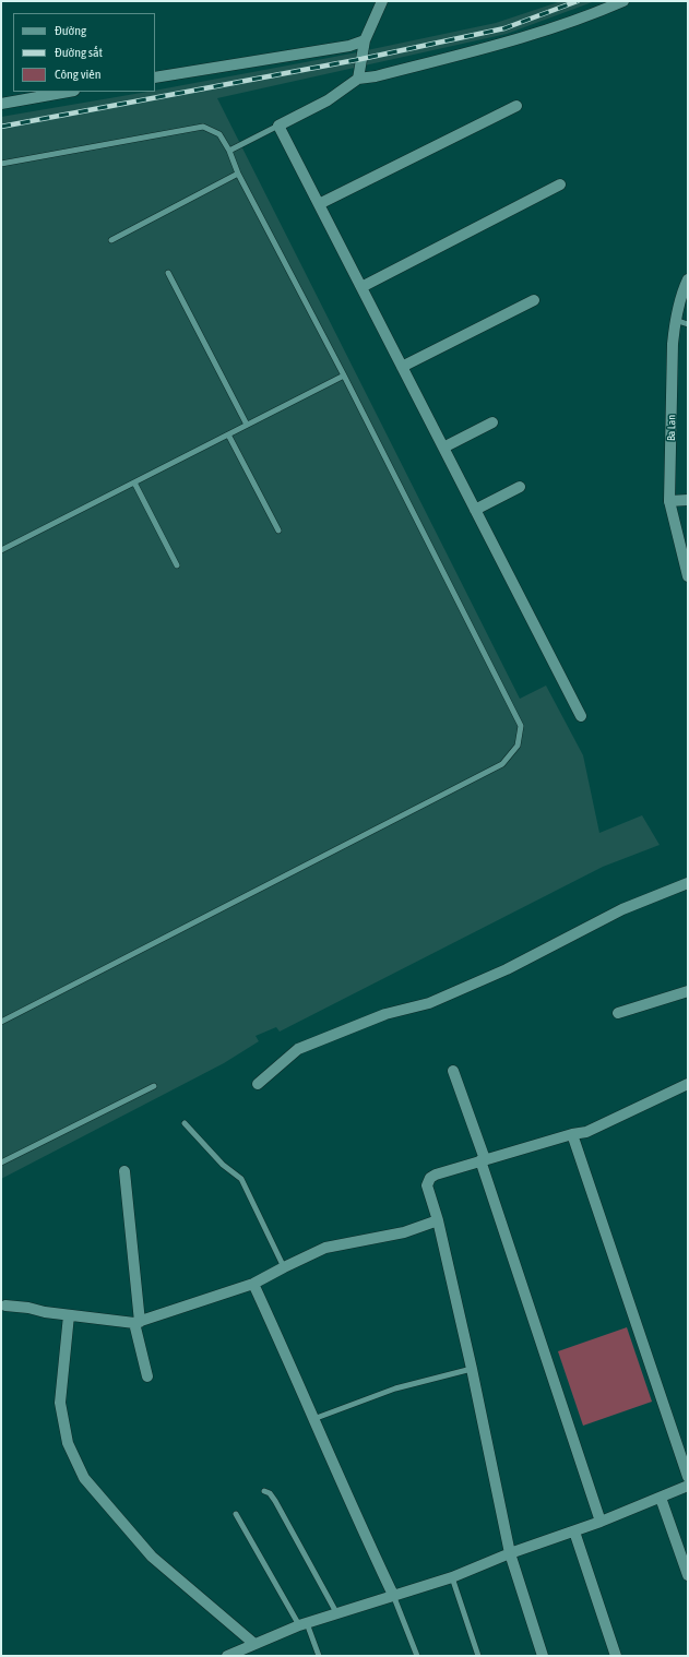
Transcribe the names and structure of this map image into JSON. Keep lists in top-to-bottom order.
{
  "streets": {
    "street": ["Ba Lan"]
  },
  "legend": ["Đường", "Đường sắt", "Công viên"]
}
